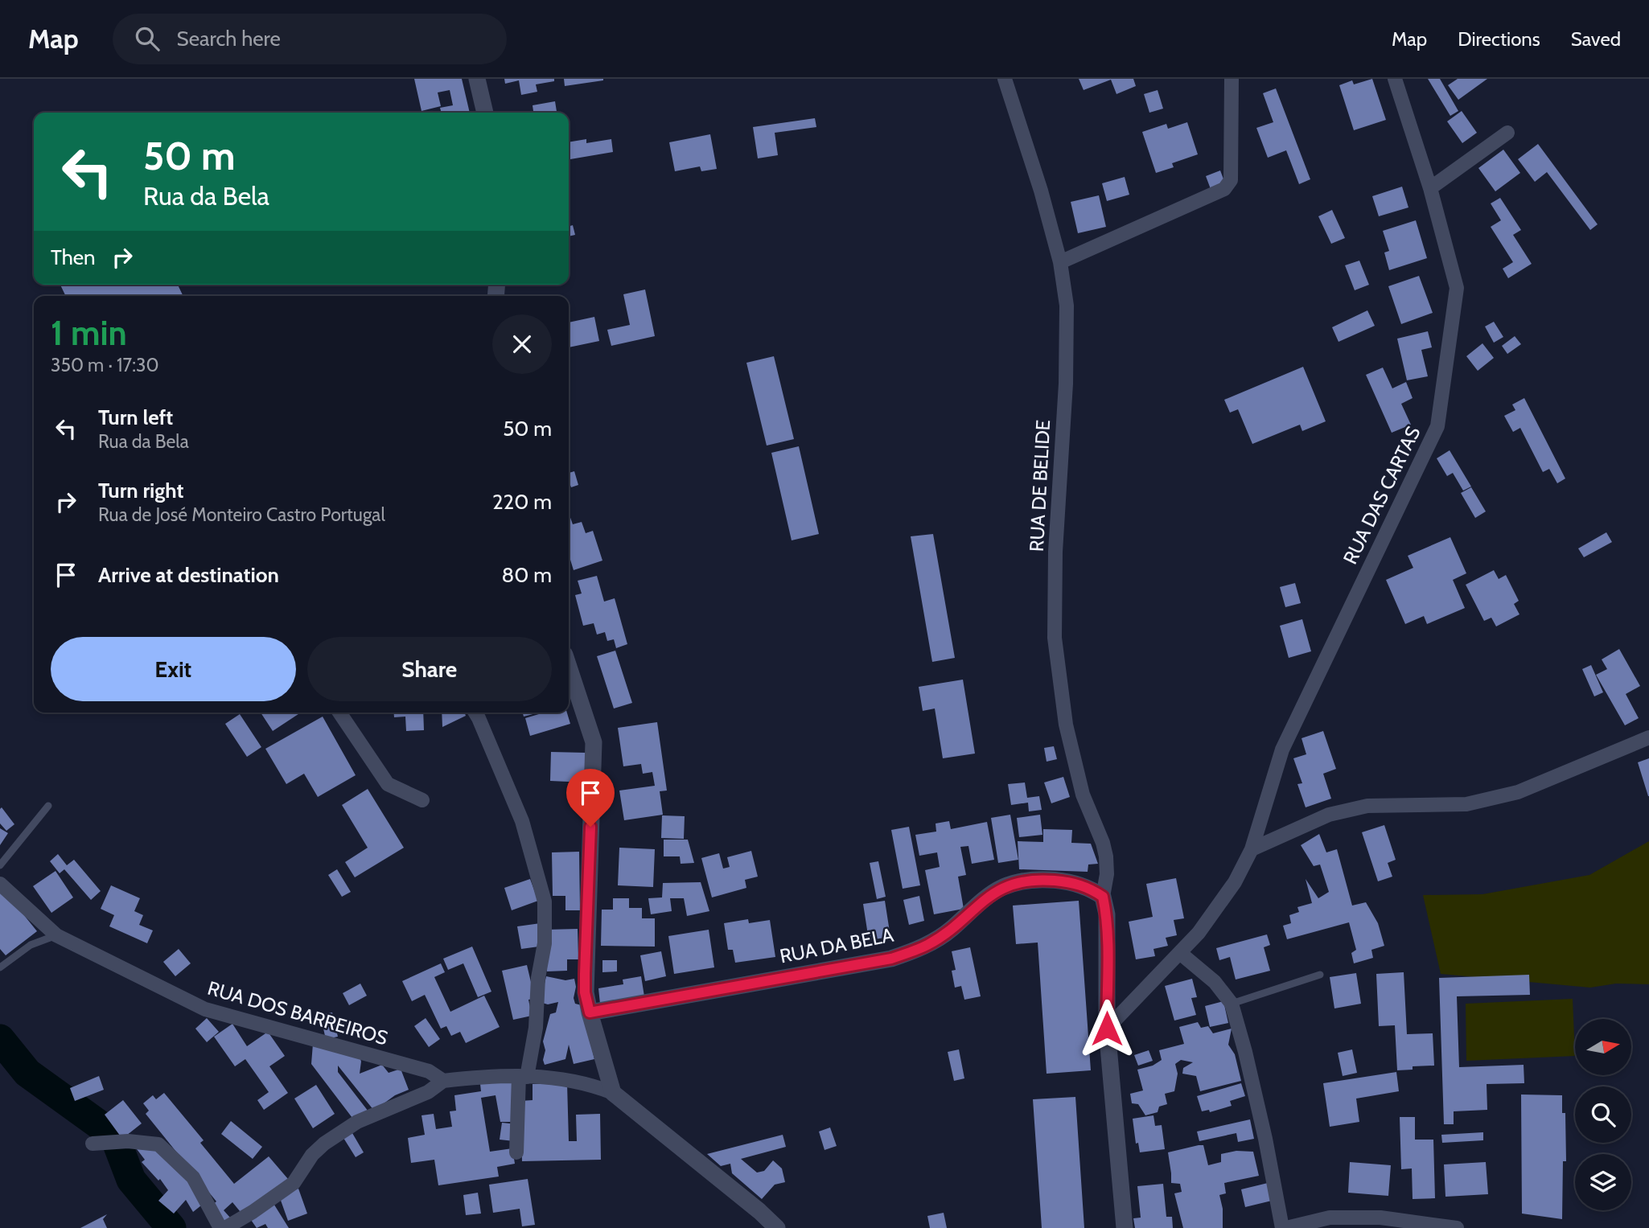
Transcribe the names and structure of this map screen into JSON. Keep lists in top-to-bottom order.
{
  "streets": {
    "street": [
      "RUA DE BELIDE",
      "RUA DAS CARTAS",
      "RUA DA BELA",
      "RUA DOS BARREIROS"
    ]
  },
  "crossings": [
    ["RUA DE BELIDE", "RUA DA BELA"]
  ],
  "north": "right",
  "page": {
    "header": "Map",
    "search": "Search here",
    "nav": ["Map", "Directions", "Saved"],
    "turn": ["50 m", "Rua da Bela"],
    "then": "Then",
    "heading": ["1 min", "350 m · 17:30"],
    "list": [
      {
        "name": "Turn left",
        "note": "Rua da Bela",
        "value": "50 m"
      },
      {
        "name": "Turn right",
        "note": "Rua de José Monteiro Castro Portugal",
        "value": "220 m"
      },
      {
        "name": "Arrive at destination",
        "value": "80 m"
      }
    ],
    "buttons": ["Exit", "Share"]
  }
}
